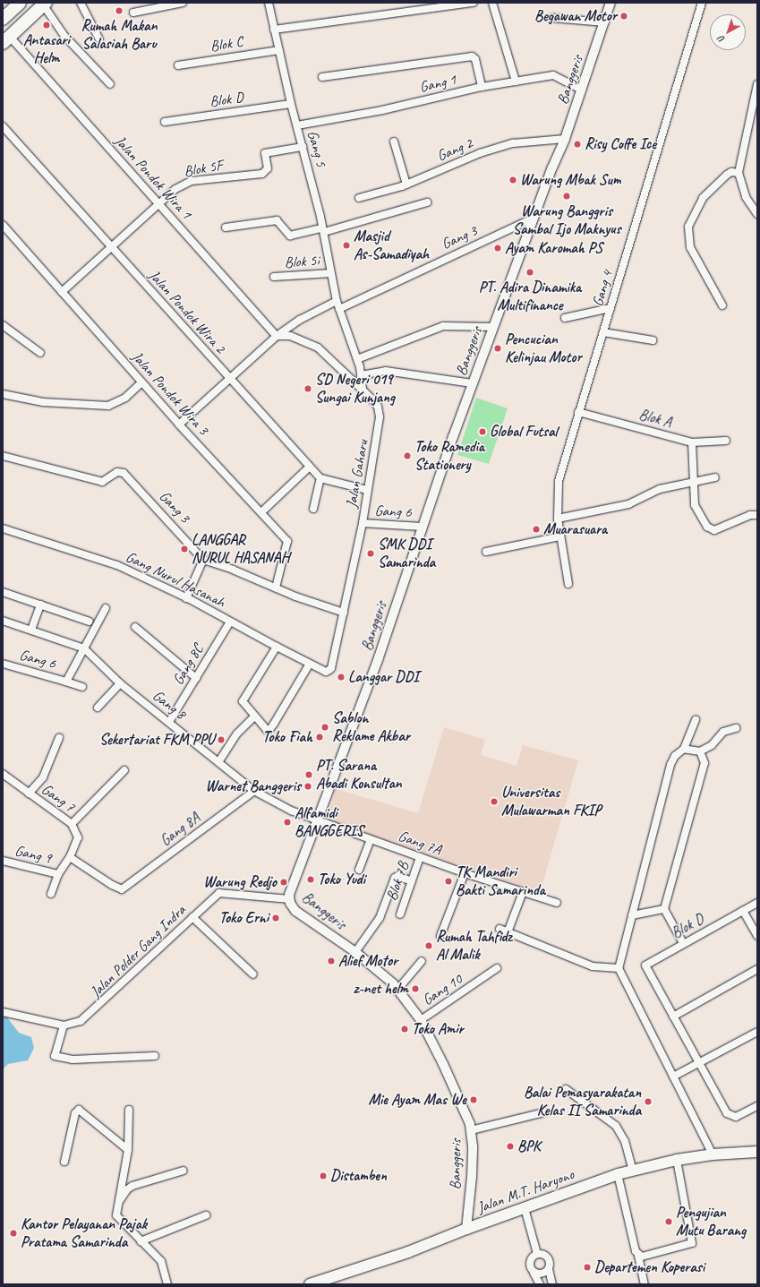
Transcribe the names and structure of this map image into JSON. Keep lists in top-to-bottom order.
{
  "streets": {
    "main road": ["Jalan M.T. Haryono"],
    "street": [
      "Blok C",
      "Banggeris",
      "Gang 1",
      "Blok D",
      "Gang 5",
      "Gang 2",
      "Blok 5F",
      "Jalan Pondok Wira 1",
      "Gang 3",
      "Blok 5i",
      "Gang 4",
      "Jalan Pondok Wira 2",
      "Jalan Pondok Wira 3",
      "Blok A",
      "Jalan Gaharu",
      "Gang 6",
      "Gang Nurul Hasanah",
      "Gang 8C",
      "Gang 8",
      "Gang 7",
      "Gang 8A",
      "Gang 7A",
      "Gang 9",
      "Blok 7B",
      "Jalan Polder Gang Indra",
      "Gang 10"
    ]
  },
  "crossings": [
    ["Blok C", "Gang 5"],
    ["Banggeris", "Gang 1"],
    ["Banggeris", "Gang 2"],
    ["Banggeris", "Gang 3"],
    ["Banggeris", "Gang 6"],
    ["Banggeris", "Gang 8"],
    ["Banggeris", "Gang 7A"],
    ["Banggeris", "Jalan Polder Gang Indra"],
    ["Banggeris", "Gang 10"],
    ["Banggeris", "Jalan M.T. Haryono"],
    ["Gang 1", "Gang 5"],
    ["Blok D", "Gang 5"],
    ["Gang 5", "Blok 5F"],
    ["Gang 5", "Gang 3"],
    ["Gang 5", "Blok 5i"],
    ["Gang 5", "Jalan Gaharu"],
    ["Blok 5F", "Jalan Pondok Wira 1"],
    ["Blok 5F", "Jalan Pondok Wira 2"],
    ["Blok 5F", "Jalan Pondok Wira 3"],
    ["Jalan Pondok Wira 1", "Jalan Gaharu"],
    ["Gang 3", "Jalan Pondok Wira 3"],
    ["Gang 3", "Jalan Gaharu"],
    ["Gang 4", "Blok A"],
    ["Jalan Gaharu", "Gang 6"],
    ["Jalan Gaharu", "Gang Nurul Hasanah"],
    ["Gang Nurul Hasanah", "Gang 8C"],
    ["Gang 8C", "Gang 8"],
    ["Gang 8", "Gang 8A"],
    ["Gang 8", "Gang 7A"],
    ["Gang 7", "Gang 8A"],
    ["Gang 7", "Gang 9"],
    ["Gang 8A", "Gang 9"],
    ["Gang 7A", "Blok 7B"]
  ],
  "places": [
    "Rumah Makan Salasiah Baru",
    "Begawan Motor",
    "Antasari Helm",
    "Risy Coffe Ice",
    "Warung Mbak Sum",
    "Warung Banggris Sambal Ijo Maknyus",
    "Masjid As-Samadiyah",
    "Ayam Karomah PS",
    "PT. Adira Dinamika Multifinance",
    "Pencucian Kelinjau Motor",
    "SD Negeri 019 Sungai Kunjang",
    "Global Futsal",
    "Toko Ramedia Stationery",
    "Muarasuara",
    "LANGGAR NURUL HASANAH",
    "SMK DDI Samarinda",
    "Langgar DDI",
    "Sablon Reklame Akbar",
    "Toko Fiah",
    "Sekertariat FKM PPU",
    "PT. Sarana Abadi Konsultan",
    "Warnet Banggeris",
    "Universitas Mulawarman FKIP",
    "Alfamidi BANGGERIS",
    "Toko Yudi",
    "TK Mandiri Bakti Samarinda",
    "Warung Redjo",
    "Toko Erni",
    "Rumah Tahfidz Al Malik",
    "Alief Motor",
    "z-net helm",
    "Toko Amir",
    "Mie Ayam Mas We",
    "Balai Pemasyarakatan Kelas II Samarinda",
    "BPK",
    "Distamben",
    "Pengujian Mutu Barang",
    "Kantor Pelayanan Pajak Pratama Samarinda",
    "Departemen Koperasi"
  ],
  "north": "bottom left"
}
